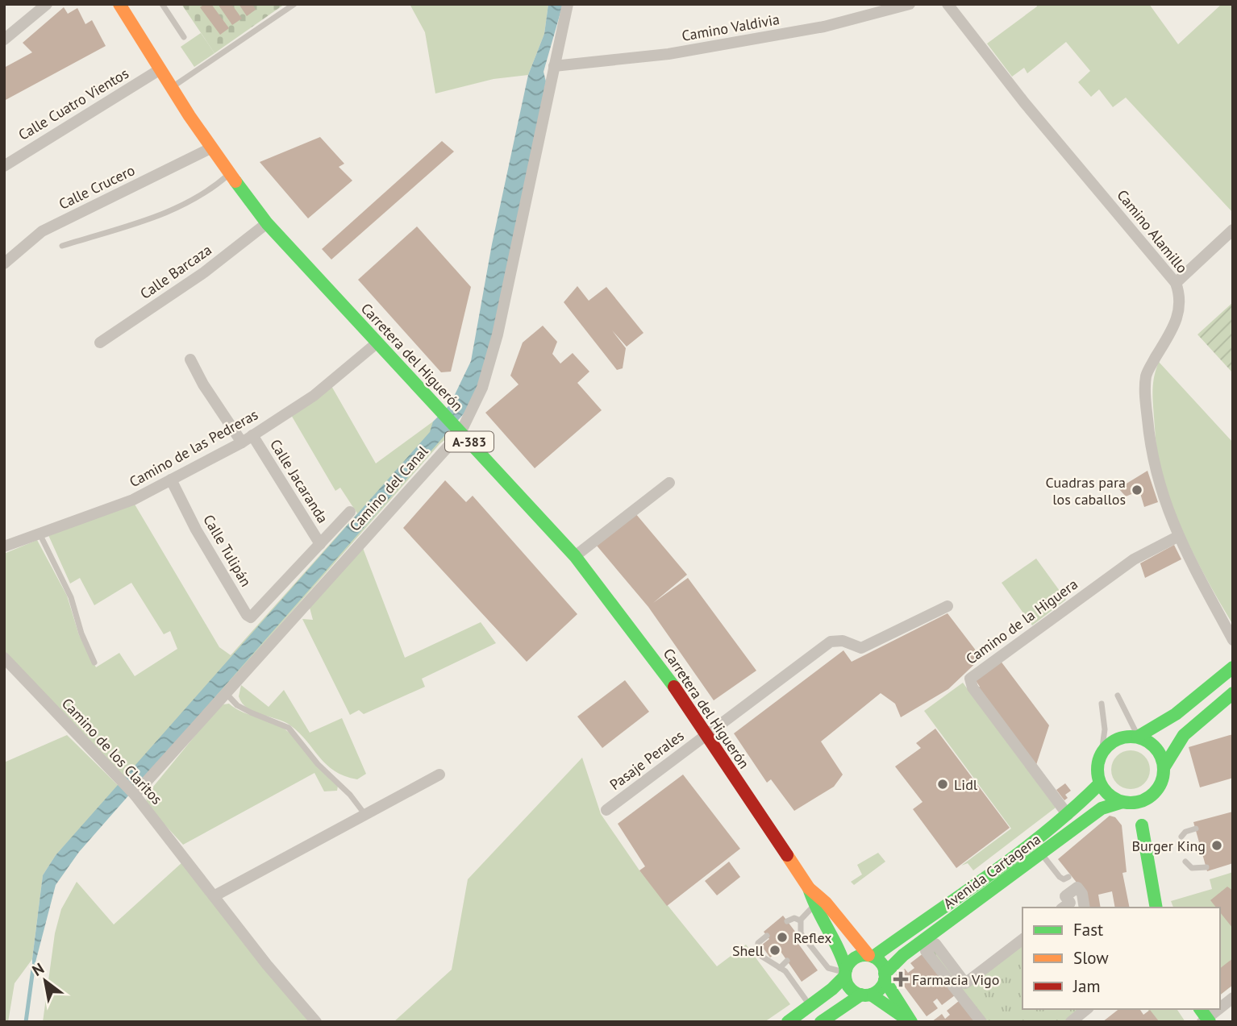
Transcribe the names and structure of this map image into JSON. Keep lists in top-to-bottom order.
{
  "streets": {
    "main road": ["Carretera del Higuerón", "A-383", "Avenida Cartagena"],
    "street": [
      "Camino Valdivia",
      "Calle Cuatro Vientos",
      "Calle Crucero",
      "Camino Alamillo",
      "Calle Barcaza",
      "Camino de las Pedreras",
      "Calle Jacaranda",
      "Camino del Canal",
      "Calle Tulipán",
      "Camino de la Higuera",
      "Camino de los Claritos",
      "Pasaje Perales"
    ]
  },
  "crossings": [
    ["Camino Valdivia", "Camino del Canal"],
    ["Calle Cuatro Vientos", "Carretera del Higuerón"],
    ["Calle Crucero", "Carretera del Higuerón"],
    ["Camino Alamillo", "Camino de la Higuera"],
    ["Calle Barcaza", "Carretera del Higuerón"],
    ["Carretera del Higuerón", "A-383"],
    ["Carretera del Higuerón", "Camino de las Pedreras"],
    ["Carretera del Higuerón", "Camino del Canal"],
    ["Carretera del Higuerón", "Pasaje Perales"],
    ["A-383", "Avenida Cartagena"],
    ["Camino de las Pedreras", "Calle Jacaranda"],
    ["Camino de las Pedreras", "Calle Tulipán"],
    ["Calle Jacaranda", "Calle Tulipán"],
    ["Camino del Canal", "Camino de los Claritos"],
    ["Camino de la Higuera", "Avenida Cartagena"]
  ],
  "places": {
    "other": [
      "Cuadras para los caballos",
      "Lidl",
      "Burger King",
      "Reflex",
      "Shell"
    ],
    "health": ["Farmacia Vigo"]
  },
  "legend": ["Fast", "Slow", "Jam"],
  "north": "top left"
}
